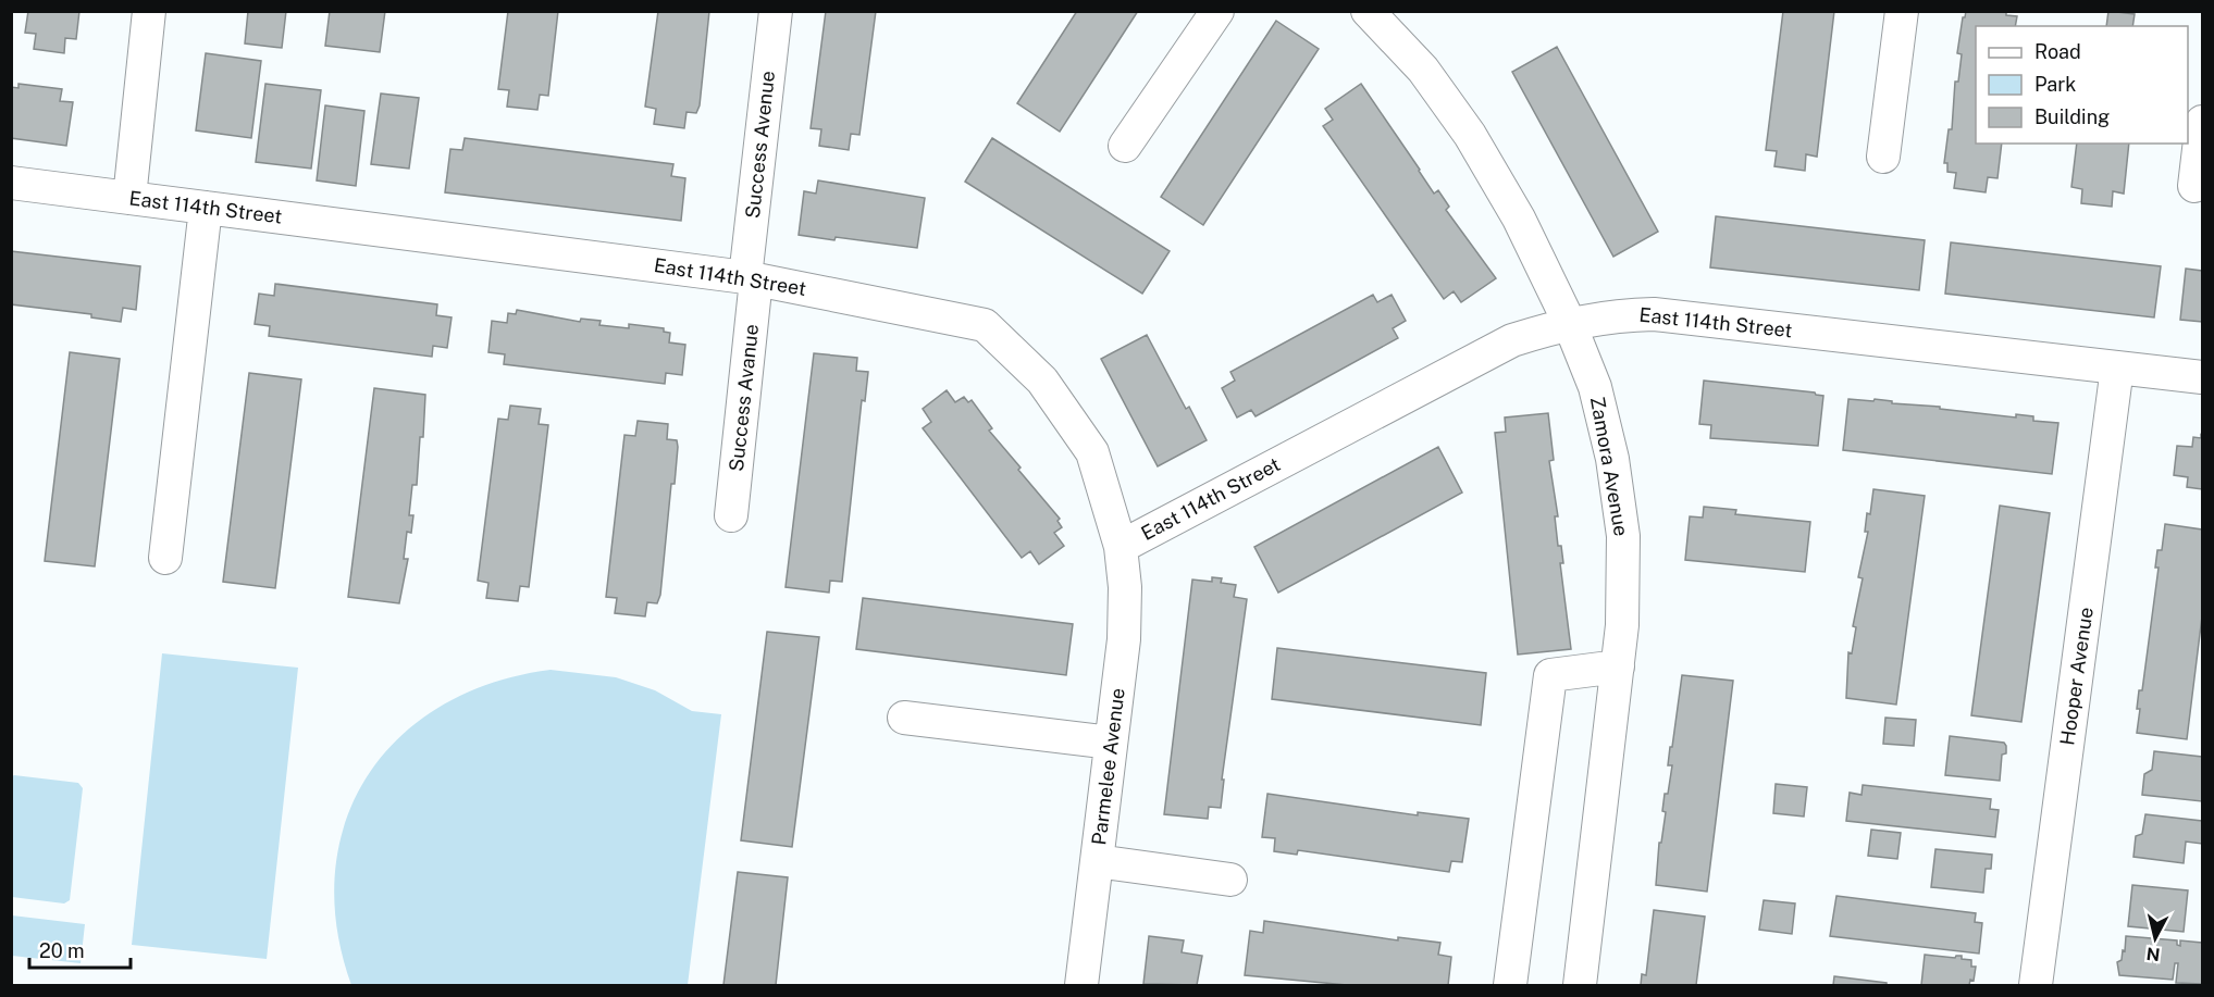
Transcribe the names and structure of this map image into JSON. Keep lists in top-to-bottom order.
{
  "streets": {
    "street": [
      "Success Avenue",
      "East 114th Street",
      "Success Avanue",
      "Zamora Avenue",
      "Hooper Avenue",
      "Parmelee Avenue"
    ]
  },
  "crossings": [
    ["Success Avenue", "East 114th Street"],
    ["Success Avenue", "Success Avanue"],
    ["East 114th Street", "Success Avanue"],
    ["East 114th Street", "Zamora Avenue"],
    ["East 114th Street", "Hooper Avenue"],
    ["East 114th Street", "Parmelee Avenue"]
  ],
  "legend": ["Road", "Park", "Building"],
  "scale_bar": "20 m",
  "north": "bottom"
}
